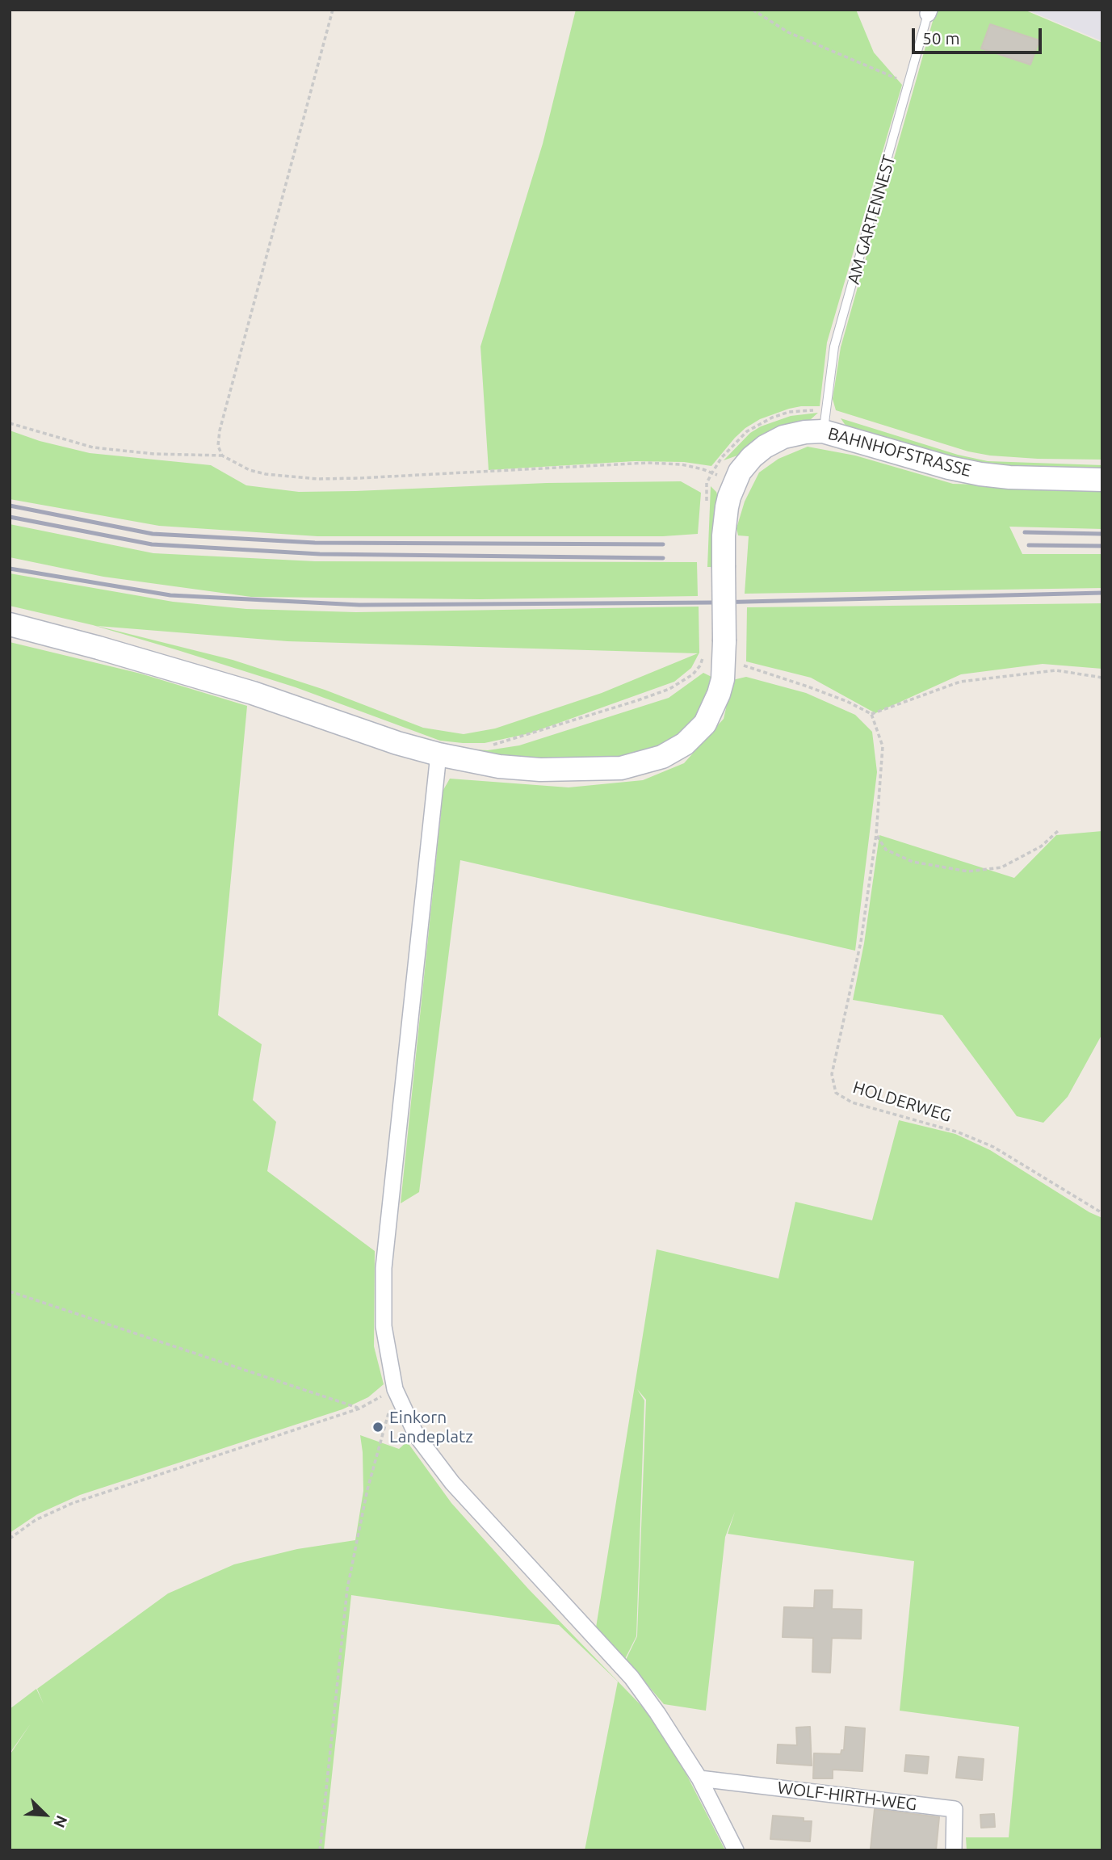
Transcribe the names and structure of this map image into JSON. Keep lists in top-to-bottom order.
{
  "streets": {
    "main road": ["BAHNHOFSTRASSE"],
    "street": ["WOLF-HIRTH-WEG"],
    "lane": ["AM GARTENNEST"],
    "path": ["HOLDERWEG"]
  },
  "crossings": [
    ["AM GARTENNEST", "BAHNHOFSTRASSE"]
  ],
  "places": ["Einkorn Landeplatz"],
  "scale_bar": "50 m",
  "north": "bottom right"
}
